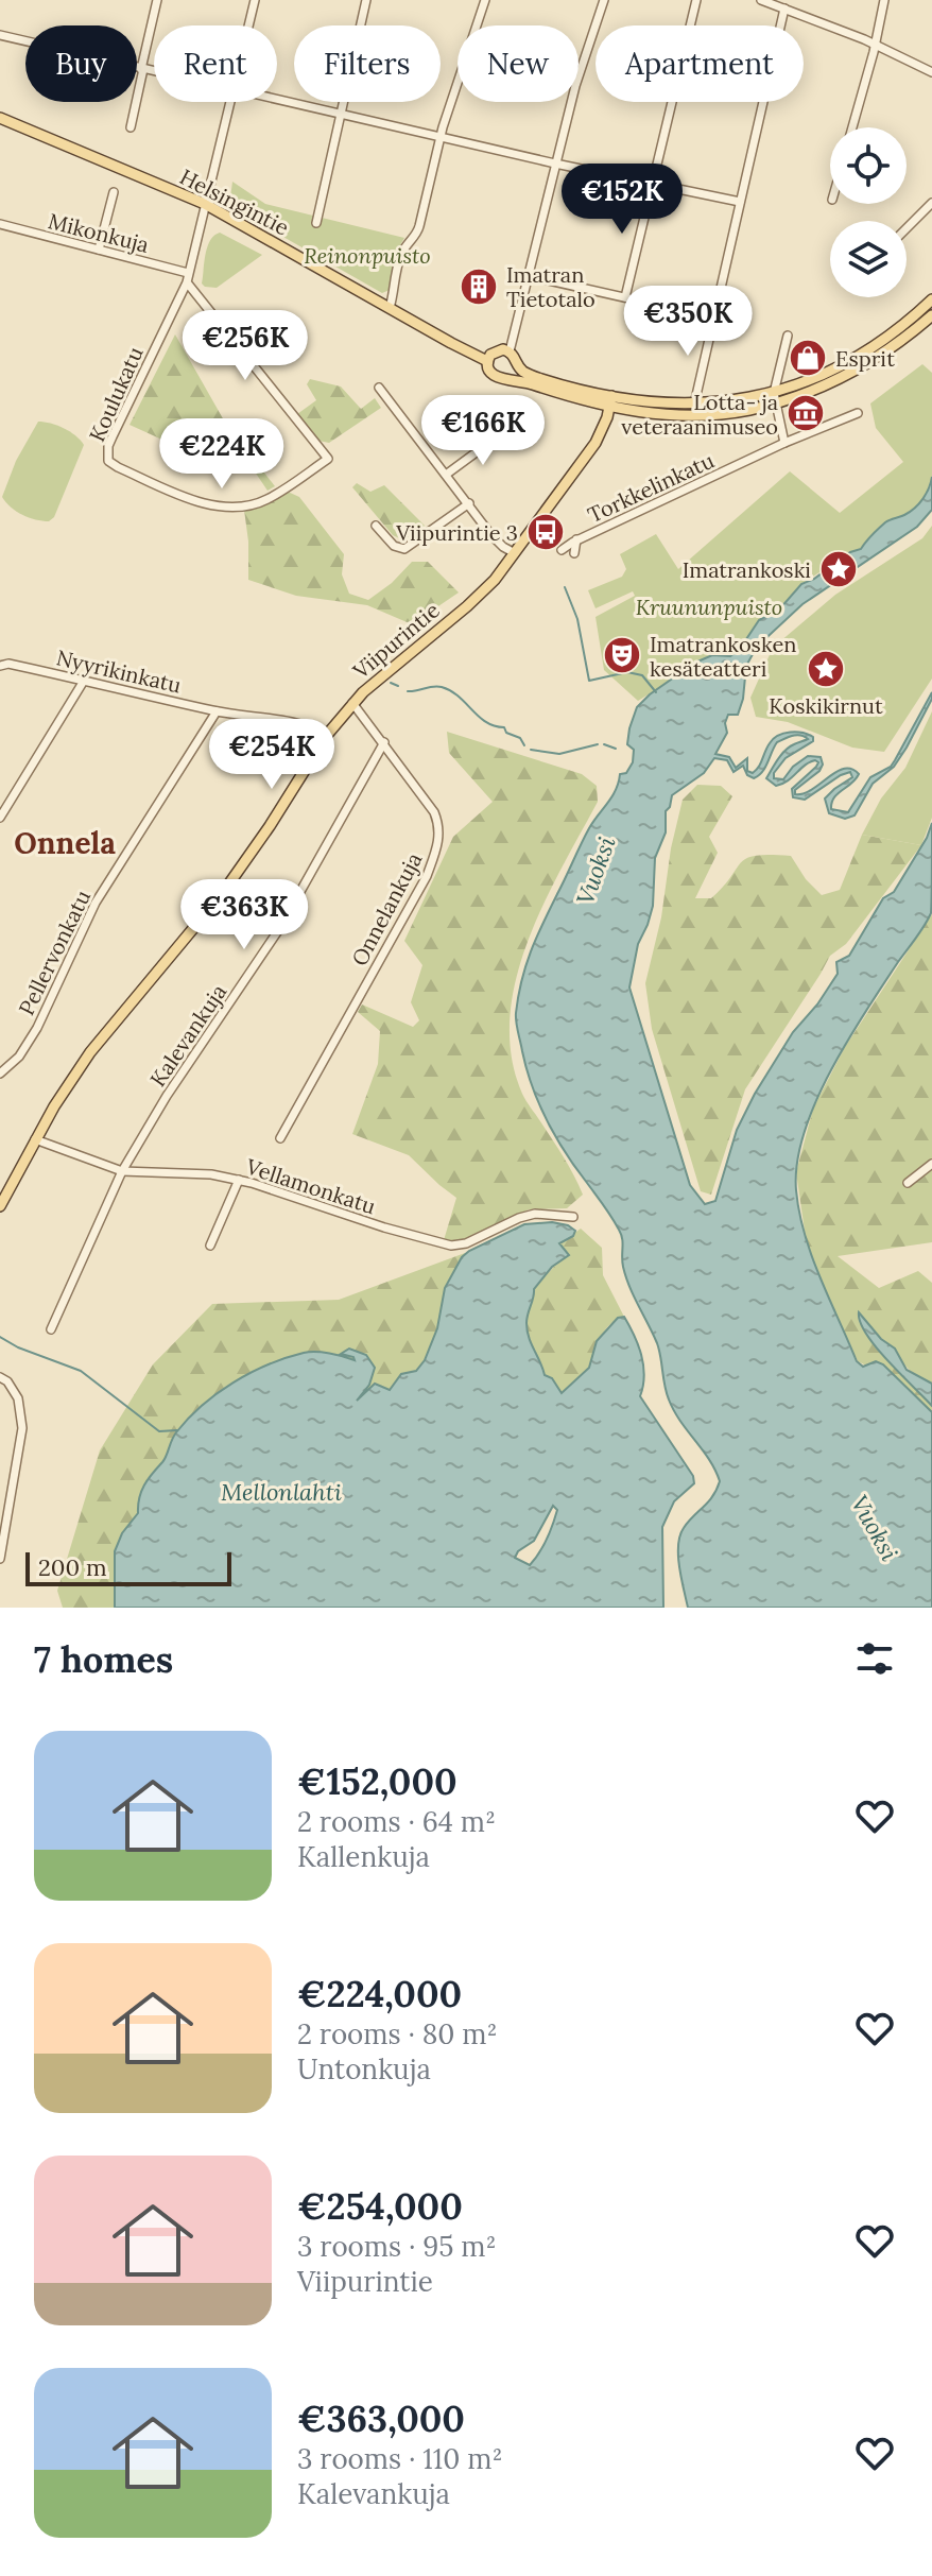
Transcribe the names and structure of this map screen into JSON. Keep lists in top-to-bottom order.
{
  "streets": {
    "main road": ["Helsingintie", "Viipurintie"],
    "street": [
      "Mikonkuja",
      "Koulukatu",
      "Torkkelinkatu",
      "Nyyrikinkatu",
      "Onnelankuja",
      "Pellervonkatu",
      "Kalevankuja",
      "Vellamonkatu"
    ]
  },
  "crossings": [
    ["Helsingintie", "Koulukatu"],
    ["Mikonkuja", "Koulukatu"],
    ["Viipurintie", "Nyyrikinkatu"],
    ["Viipurintie", "Onnelankuja"],
    ["Viipurintie", "Vellamonkatu"],
    ["Nyyrikinkatu", "Pellervonkatu"],
    ["Onnelankuja", "Kalevankuja"],
    ["Kalevankuja", "Vellamonkatu"]
  ],
  "districts": ["Onnela"],
  "water": ["Vuoksi", "Mellonlahti"],
  "parks": ["Reinonpuisto", "Kruununpuisto"],
  "places": {
    "building": ["Imatran Tietotalo"],
    "shop": ["Esprit"],
    "museum": ["Lotta- ja veteraanimuseo"],
    "bus stop": ["Viipurintie 3"],
    "place": ["Imatrankoski", "Koskikirnut"],
    "theatre": ["Imatrankosken kesäteatteri"]
  },
  "scale_bar": "200 m",
  "page": {
    "chip": [
      "Buy",
      "Rent",
      "Filters",
      "New",
      "Apartment"
    ],
    "price": [
      "€152K",
      "€350K",
      "€256K",
      "€166K",
      "€224K",
      "€254K",
      "€363K"
    ],
    "scale": "200 m",
    "heading": "7 homes",
    "list": [
      {
        "name": "€152,000",
        "note": "2 rooms · 64 m² · Kallenkuja"
      },
      {
        "name": "€224,000",
        "note": "2 rooms · 80 m² · Untonkuja"
      },
      {
        "name": "€254,000",
        "note": "3 rooms · 95 m² · Viipurintie"
      },
      {
        "name": "€363,000",
        "note": "3 rooms · 110 m² · Kalevankuja"
      }
    ]
  }
}
